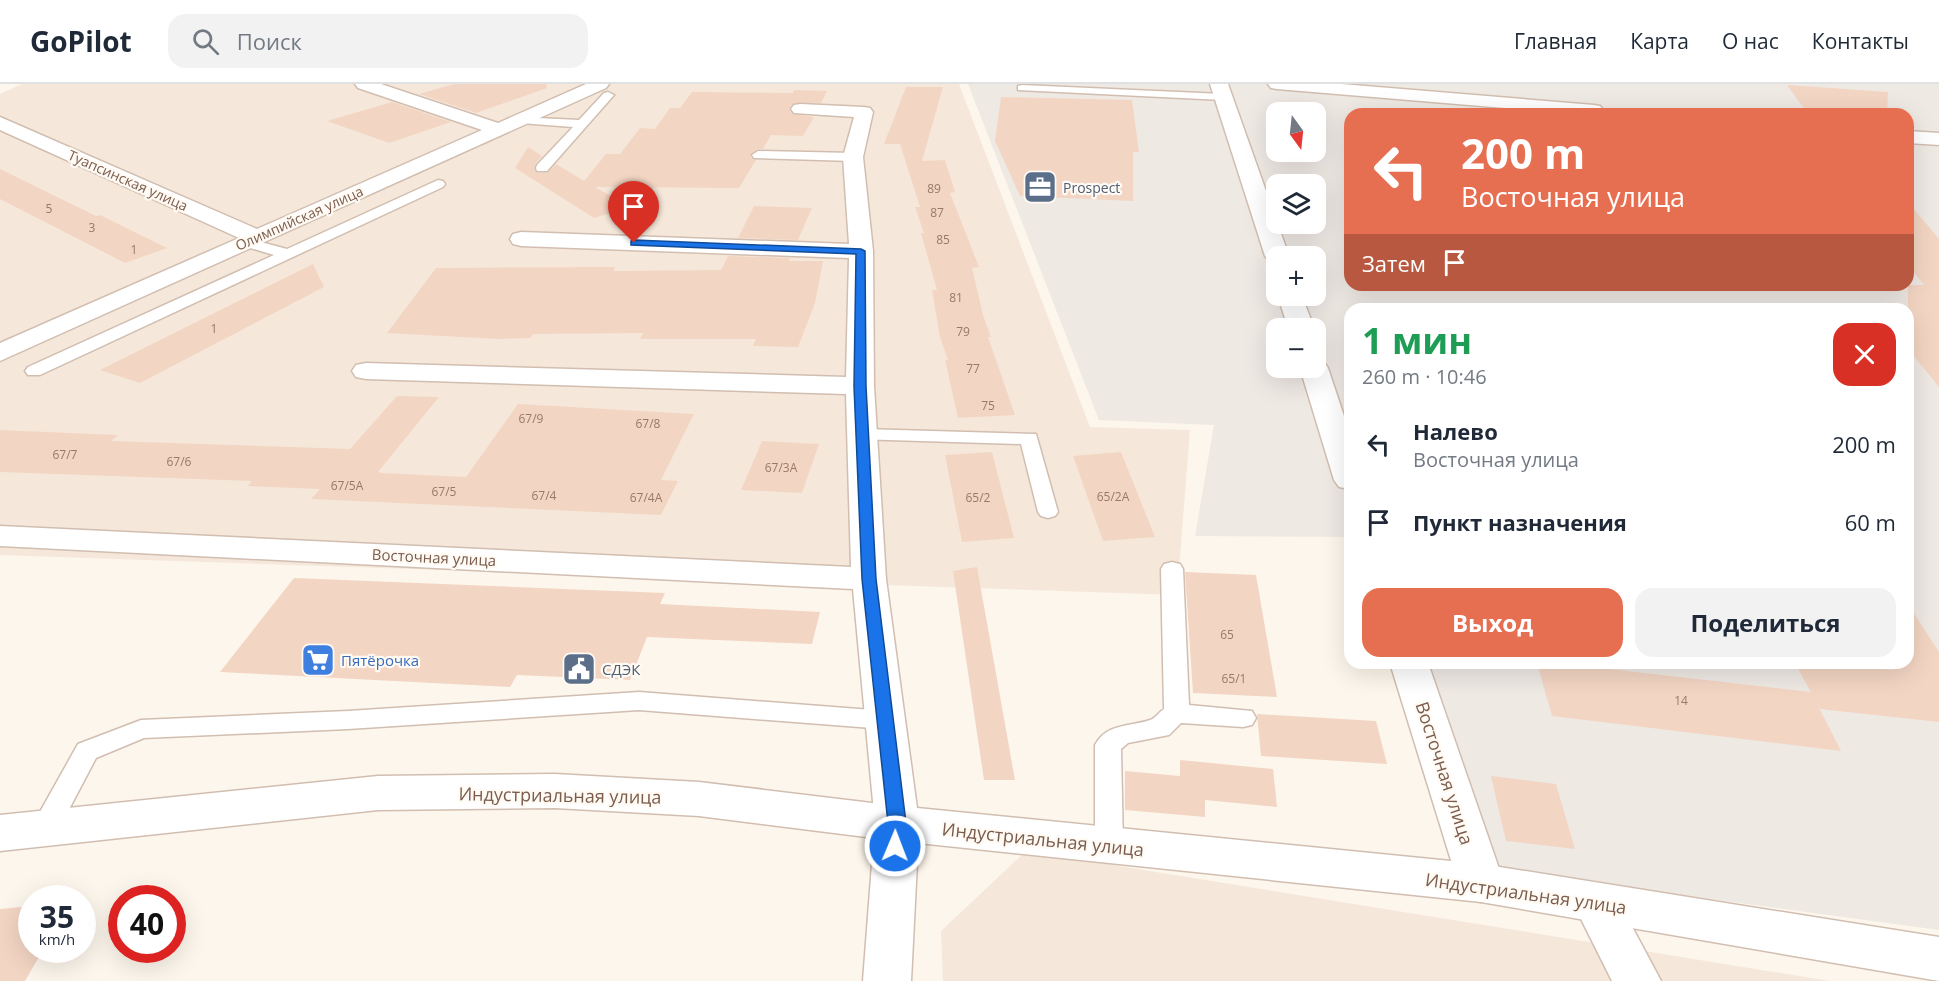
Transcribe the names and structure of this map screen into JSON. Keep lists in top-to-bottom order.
{
  "streets": {
    "street": [
      "Туапсинская улица",
      "Олимпийская улица",
      "Восточная улица",
      "Индустриальная улица"
    ]
  },
  "crossings": [
    ["Туапсинская улица", "Олимпийская улица"],
    ["Восточная улица", "Индустриальная улица"]
  ],
  "places": {
    "office": ["Prospect"],
    "supermarket": ["Пятёрочка"],
    "public building": ["СДЭК"]
  },
  "house_numbers": [
    "89",
    "5",
    "87",
    "3",
    "85",
    "1",
    "81",
    "1",
    "79",
    "77",
    "75",
    "67/9",
    "67/8",
    "67/7",
    "67/6",
    "67/3А",
    "67/5А",
    "67/5",
    "67/4",
    "65/2А",
    "67/4А",
    "65/2",
    "65",
    "65/1",
    "14"
  ],
  "north": "bottom",
  "page": {
    "header": "GoPilot",
    "search": "Поиск",
    "nav": [
      "Главная",
      "Карта",
      "О нас",
      "Контакты"
    ],
    "map_buttons": ["+", "−"],
    "turn": ["200 m", "Восточная улица"],
    "then": "Затем",
    "heading": ["1 мин", "260 m · 10:46"],
    "list": [
      {
        "name": "Налево",
        "note": "Восточная улица",
        "value": "200 m"
      },
      {
        "name": "Пункт назначения",
        "value": "60 m"
      }
    ],
    "buttons": ["Выход", "Поделиться"],
    "speed": "35 km/h",
    "limit": "40"
  }
}
